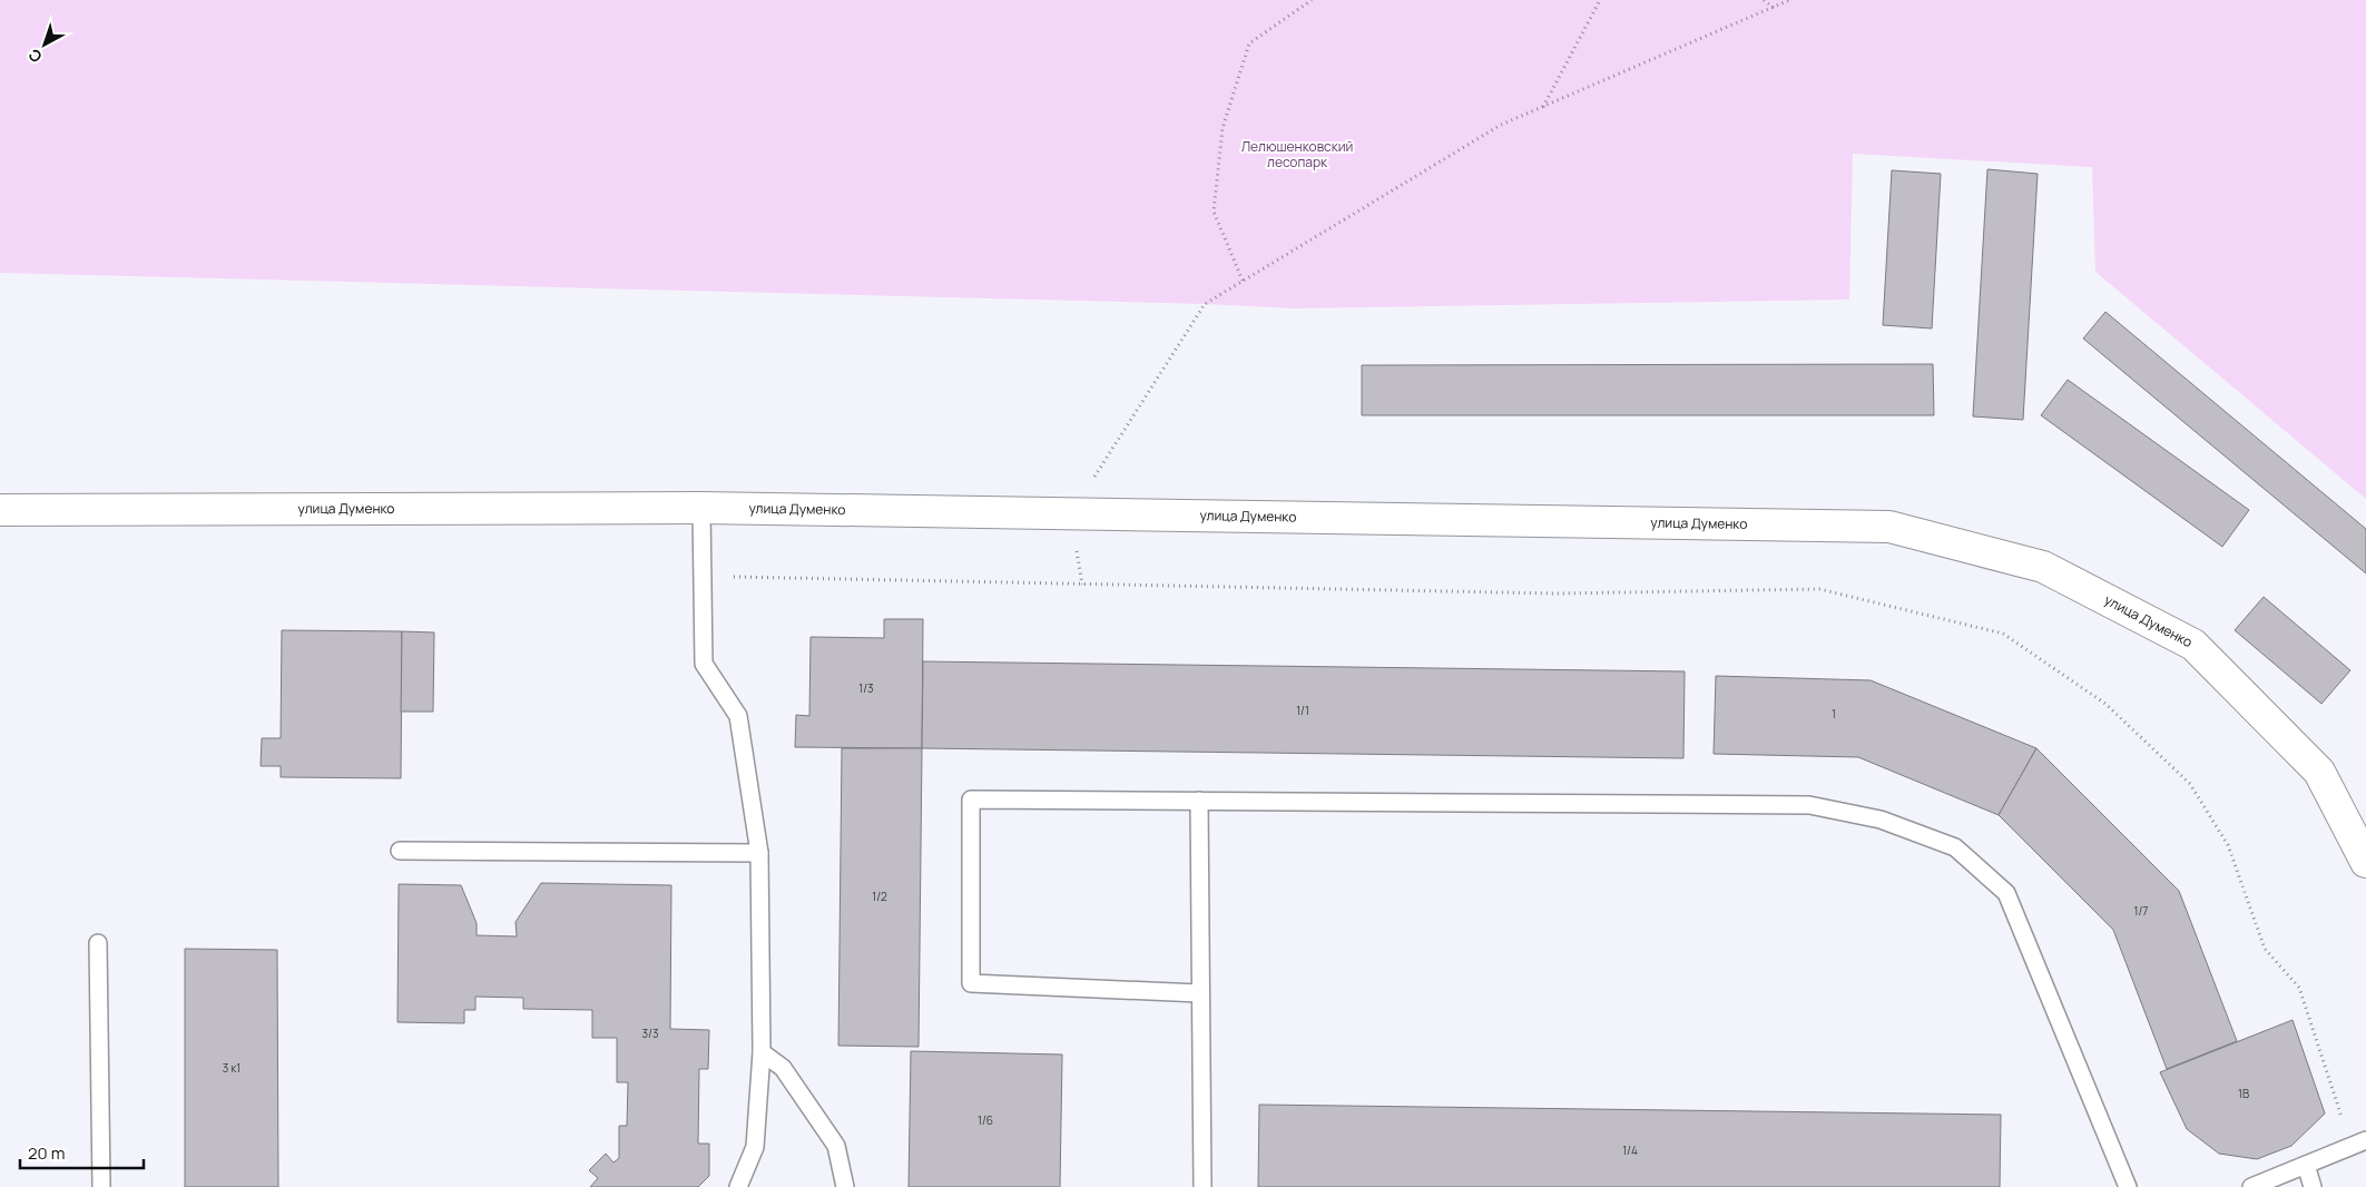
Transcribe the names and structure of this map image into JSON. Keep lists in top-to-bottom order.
{
  "streets": {
    "street": ["улица Думенко"]
  },
  "parks": ["Лелюшенковский лесопарк"],
  "house_numbers": [
    "1/3",
    "1/1",
    "1",
    "1/2",
    "1/7",
    "3/3",
    "3 к1",
    "1В",
    "1/6",
    "1/4"
  ],
  "scale_bar": "20 m",
  "north": "bottom left"
}
